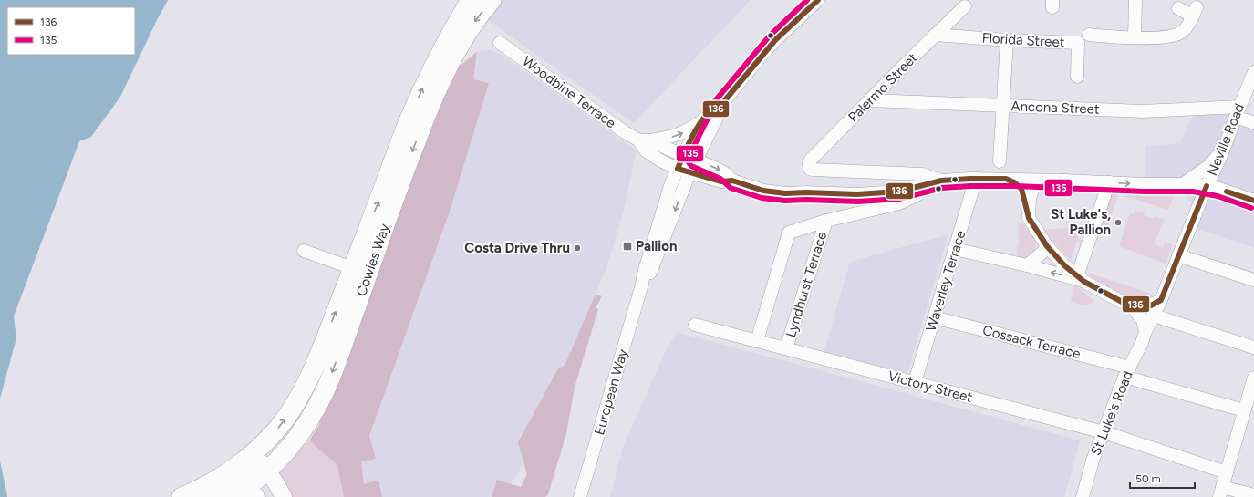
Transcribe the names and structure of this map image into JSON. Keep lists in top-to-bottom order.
{
  "streets": {
    "highway": ["Cowies Way"],
    "street": [
      "Florida Street",
      "Palermo Street",
      "Woodbine Terrace",
      "Ancona Street",
      "Neville Road",
      "Waverley Terrace",
      "Lyndhurst Terrace",
      "Cossack Terrace",
      "Victory Street",
      "European Way",
      "St Luke's Road"
    ]
  },
  "crossings": [
    ["Florida Street", "Palermo Street"],
    ["Palermo Street", "Ancona Street"],
    ["Woodbine Terrace", "European Way"],
    ["Ancona Street", "Neville Road"],
    ["Neville Road", "St Luke's Road"],
    ["Waverley Terrace", "Cossack Terrace"],
    ["Waverley Terrace", "Victory Street"],
    ["Lyndhurst Terrace", "Victory Street"],
    ["Cossack Terrace", "St Luke's Road"],
    ["Victory Street", "St Luke's Road"]
  ],
  "places": {
    "other": ["St Luke's, Pallion", "Costa Drive Thru"],
    "transit": ["Pallion"]
  },
  "lines": ["transit line 136", "transit line 135"],
  "legend": ["136", "135"],
  "scale_bar": "50 m"
}
